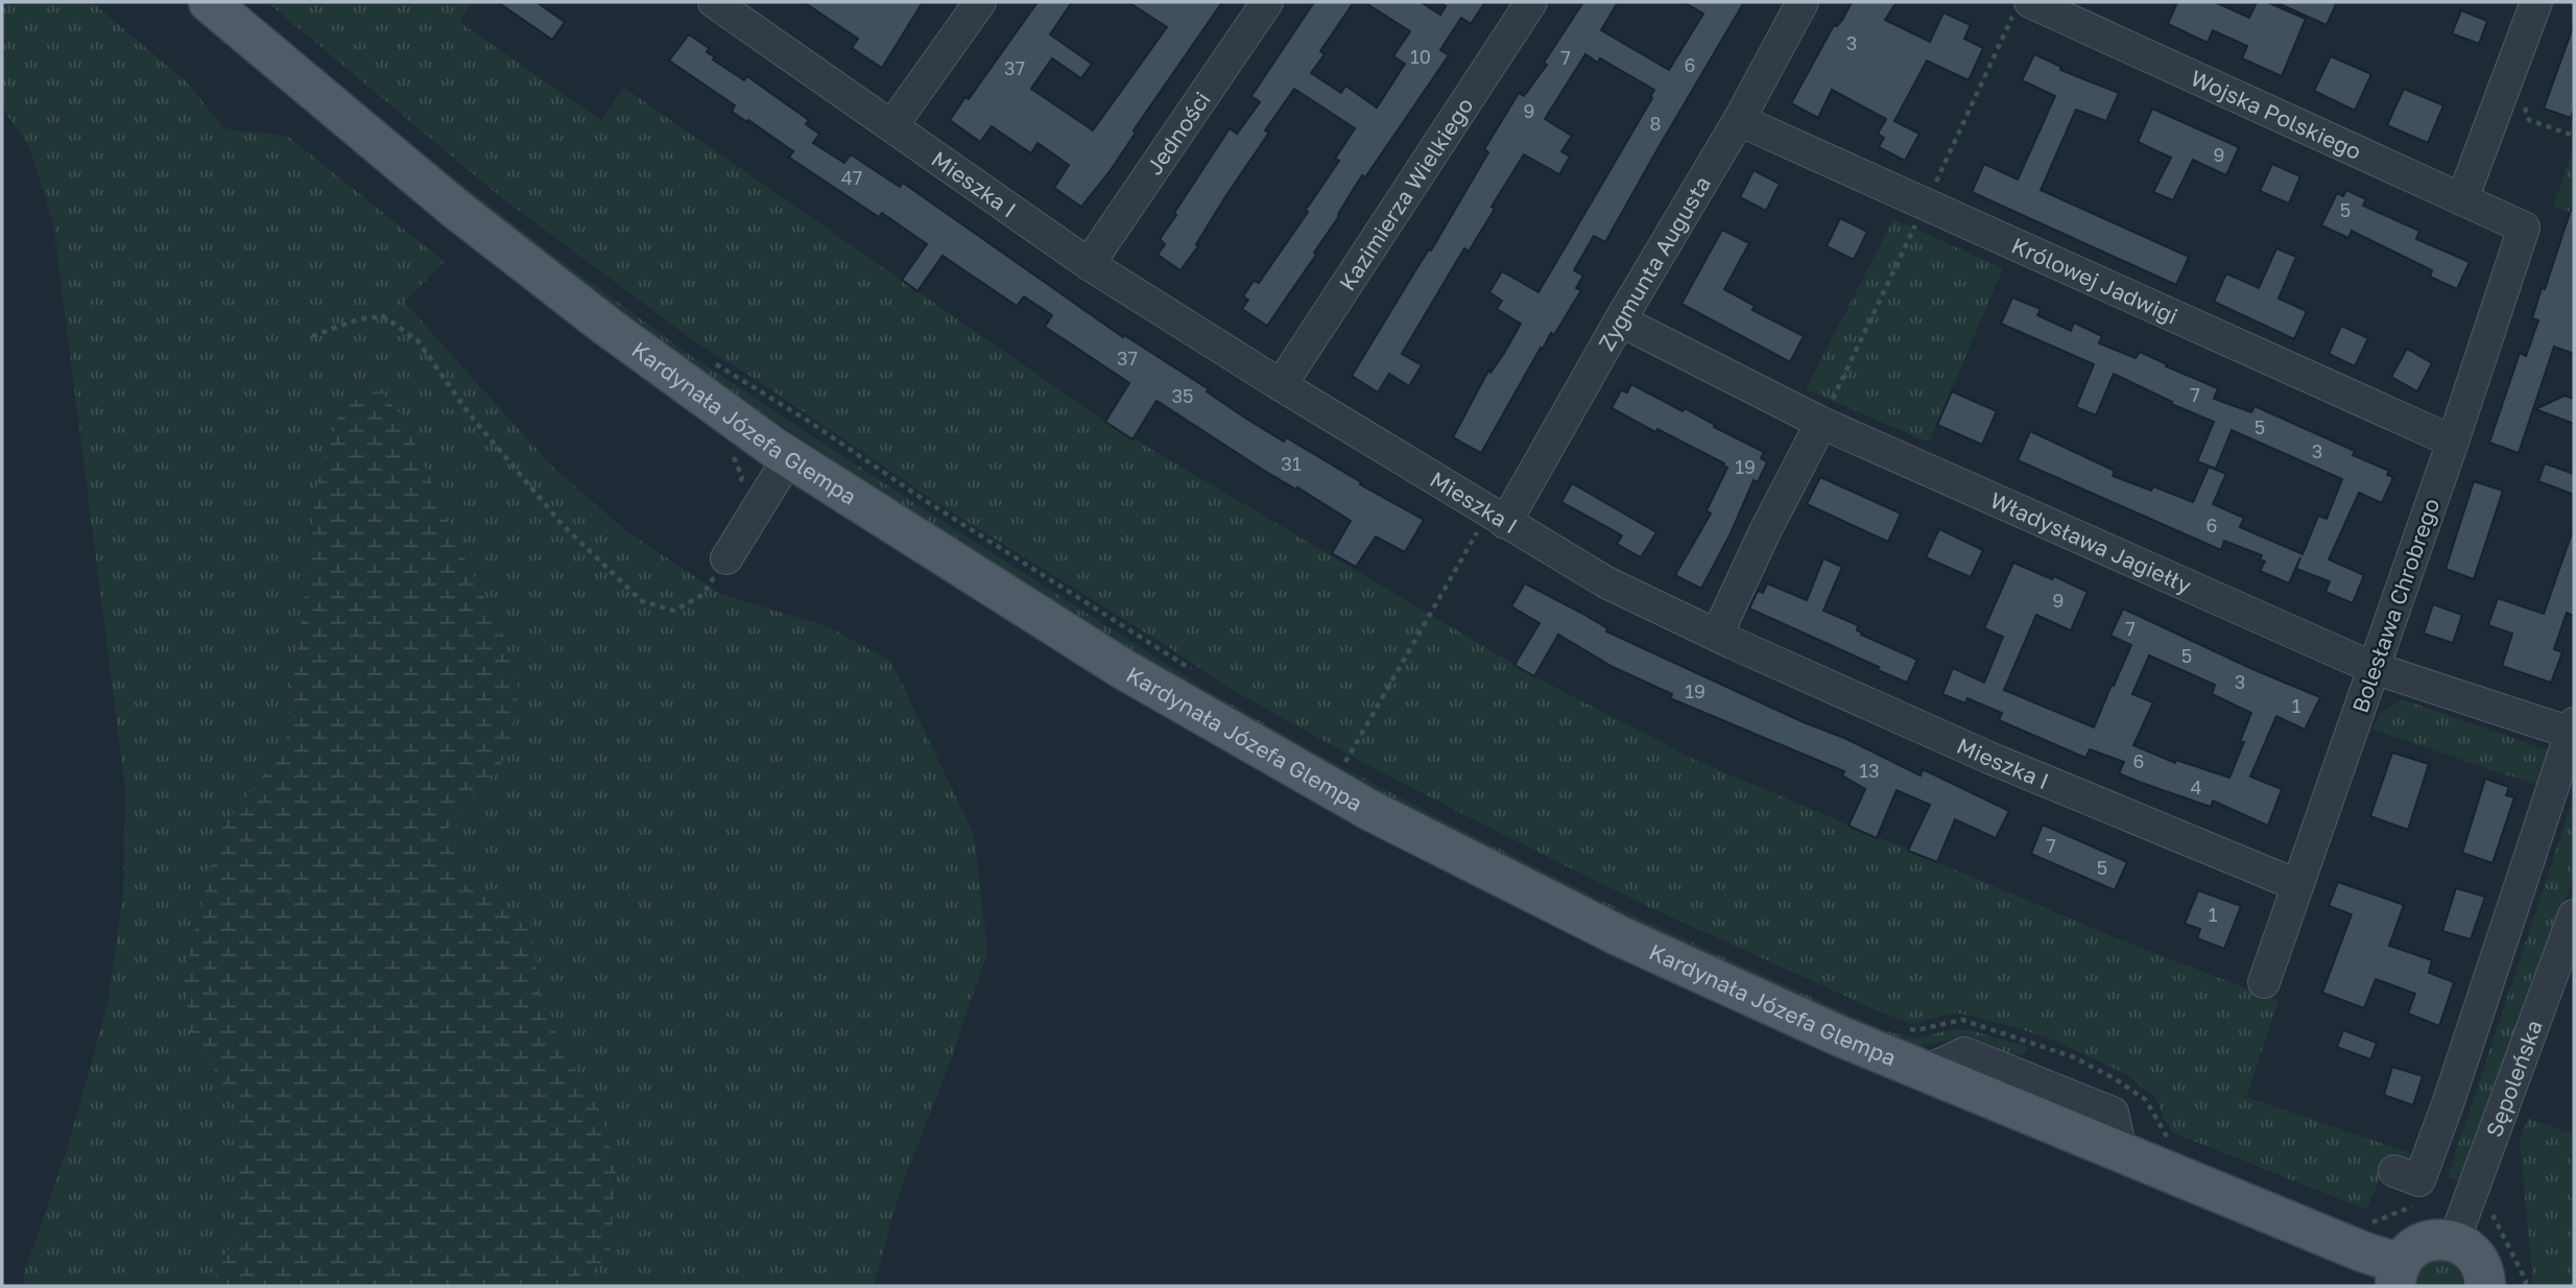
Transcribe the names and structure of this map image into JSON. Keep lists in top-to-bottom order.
{
  "streets": {
    "main road": ["Kardynała Józefa Glempa"],
    "street": [
      "Wojska Polskiego",
      "Jedności",
      "Mieszka I",
      "Kazimierza Wielkiego",
      "Zygmunta Augusta",
      "Królowej Jadwigi",
      "Władysława Jagiełły",
      "Bolesława Chrobrego",
      "Sępoleńska"
    ]
  },
  "crossings": [
    ["Wojska Polskiego", "Bolesława Chrobrego"],
    ["Jedności", "Mieszka I"],
    ["Mieszka I", "Kazimierza Wielkiego"],
    ["Mieszka I", "Zygmunta Augusta"],
    ["Mieszka I", "Bolesława Chrobrego"],
    ["Zygmunta Augusta", "Królowej Jadwigi"],
    ["Zygmunta Augusta", "Władysława Jagiełły"],
    ["Królowej Jadwigi", "Bolesława Chrobrego"],
    ["Władysława Jagiełły", "Bolesława Chrobrego"]
  ],
  "house_numbers": [
    "3",
    "10",
    "7",
    "6",
    "37",
    "9",
    "8",
    "9",
    "47",
    "5",
    "37",
    "7",
    "35",
    "5",
    "3",
    "31",
    "19",
    "6",
    "9",
    "7",
    "5",
    "3",
    "19",
    "1",
    "6",
    "13",
    "4",
    "7",
    "5",
    "1"
  ]
}
